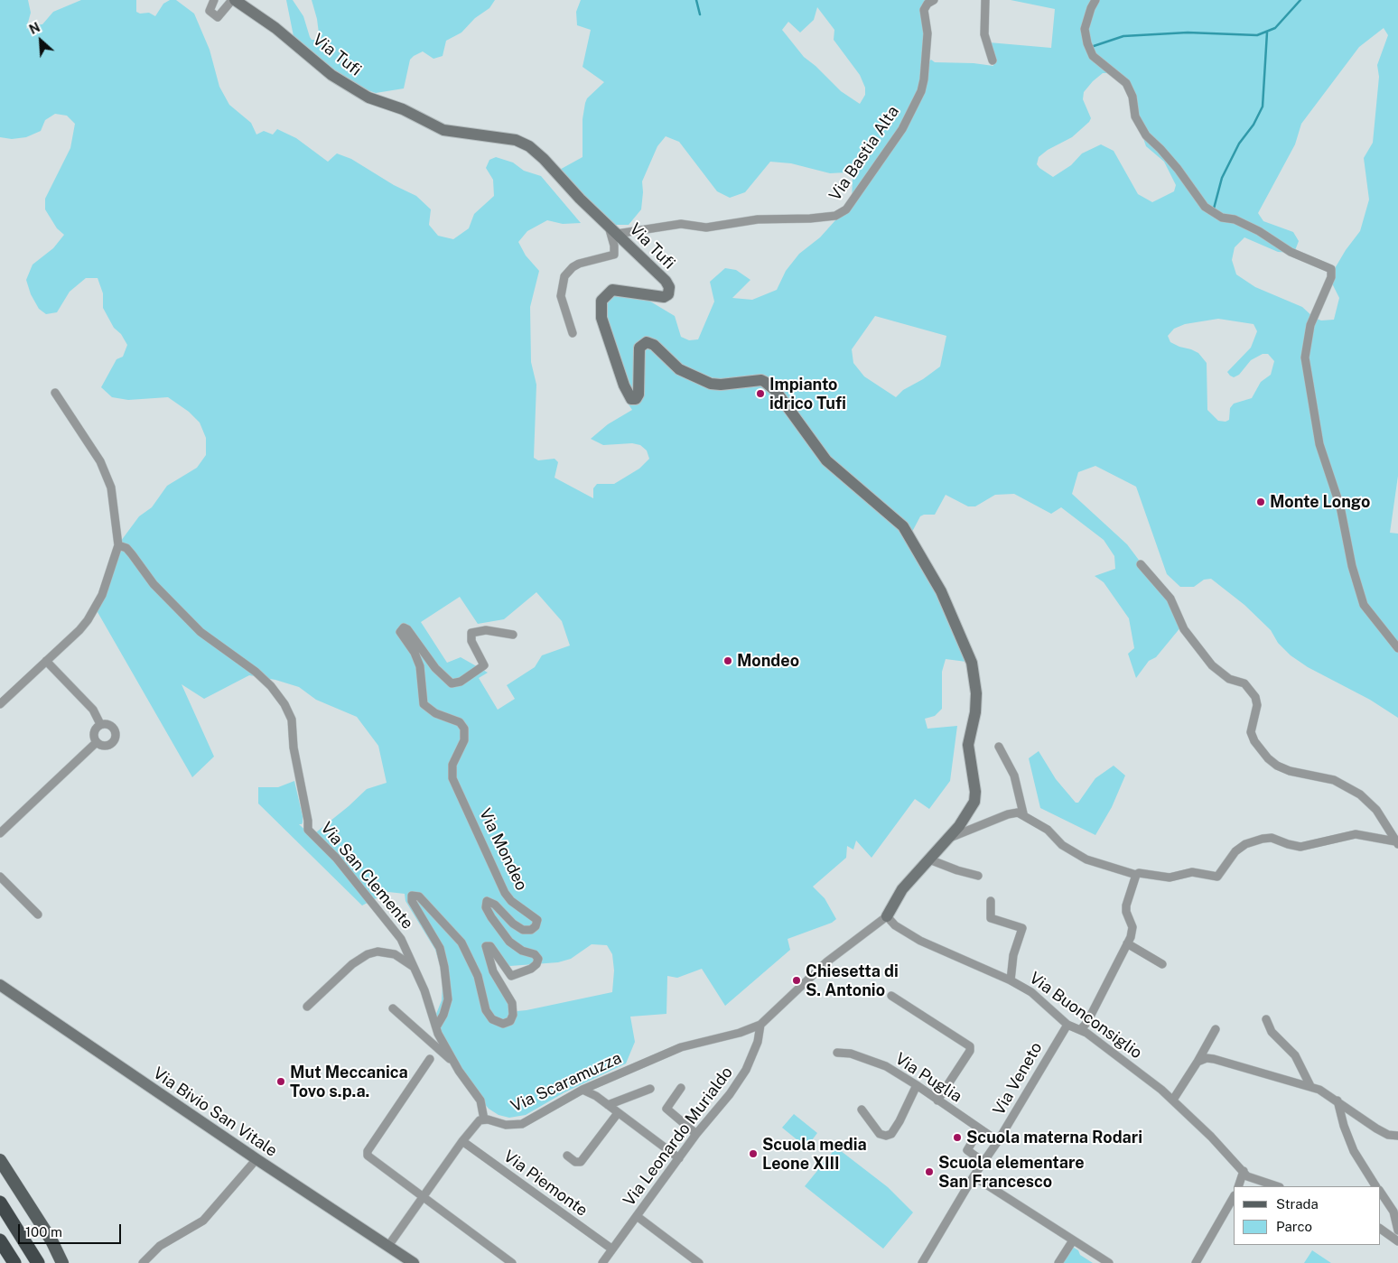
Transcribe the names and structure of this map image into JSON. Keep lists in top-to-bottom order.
{
  "streets": {
    "street": [
      "Via Tufi",
      "Via Bastia Alta",
      "Via Mondeo",
      "Via San Clemente",
      "Via Buonconsiglio",
      "Via Puglia",
      "Via Veneto",
      "Via Scaramuzza",
      "Via Bivio San Vitale",
      "Via Leonardo Murialdo",
      "Via Piemonte"
    ]
  },
  "crossings": [
    ["Via Tufi", "Via Bastia Alta"],
    ["Via Mondeo", "Via San Clemente"],
    ["Via San Clemente", "Via Scaramuzza"],
    ["Via Buonconsiglio", "Via Veneto"],
    ["Via Puglia", "Via Veneto"],
    ["Via Scaramuzza", "Via Leonardo Murialdo"],
    ["Via Leonardo Murialdo", "Via Piemonte"]
  ],
  "places": [
    "Impianto idrico Tufi",
    "Monte Longo",
    "Mondeo",
    "Chiesetta di S. Antonio",
    "Mut Meccanica Tovo s.p.a.",
    "Scuola materna Rodari",
    "Scuola media Leone XIII",
    "Scuola elementare San Francesco"
  ],
  "legend": ["Strada", "Parco"],
  "scale_bar": "100 m",
  "north": "top left"
}
